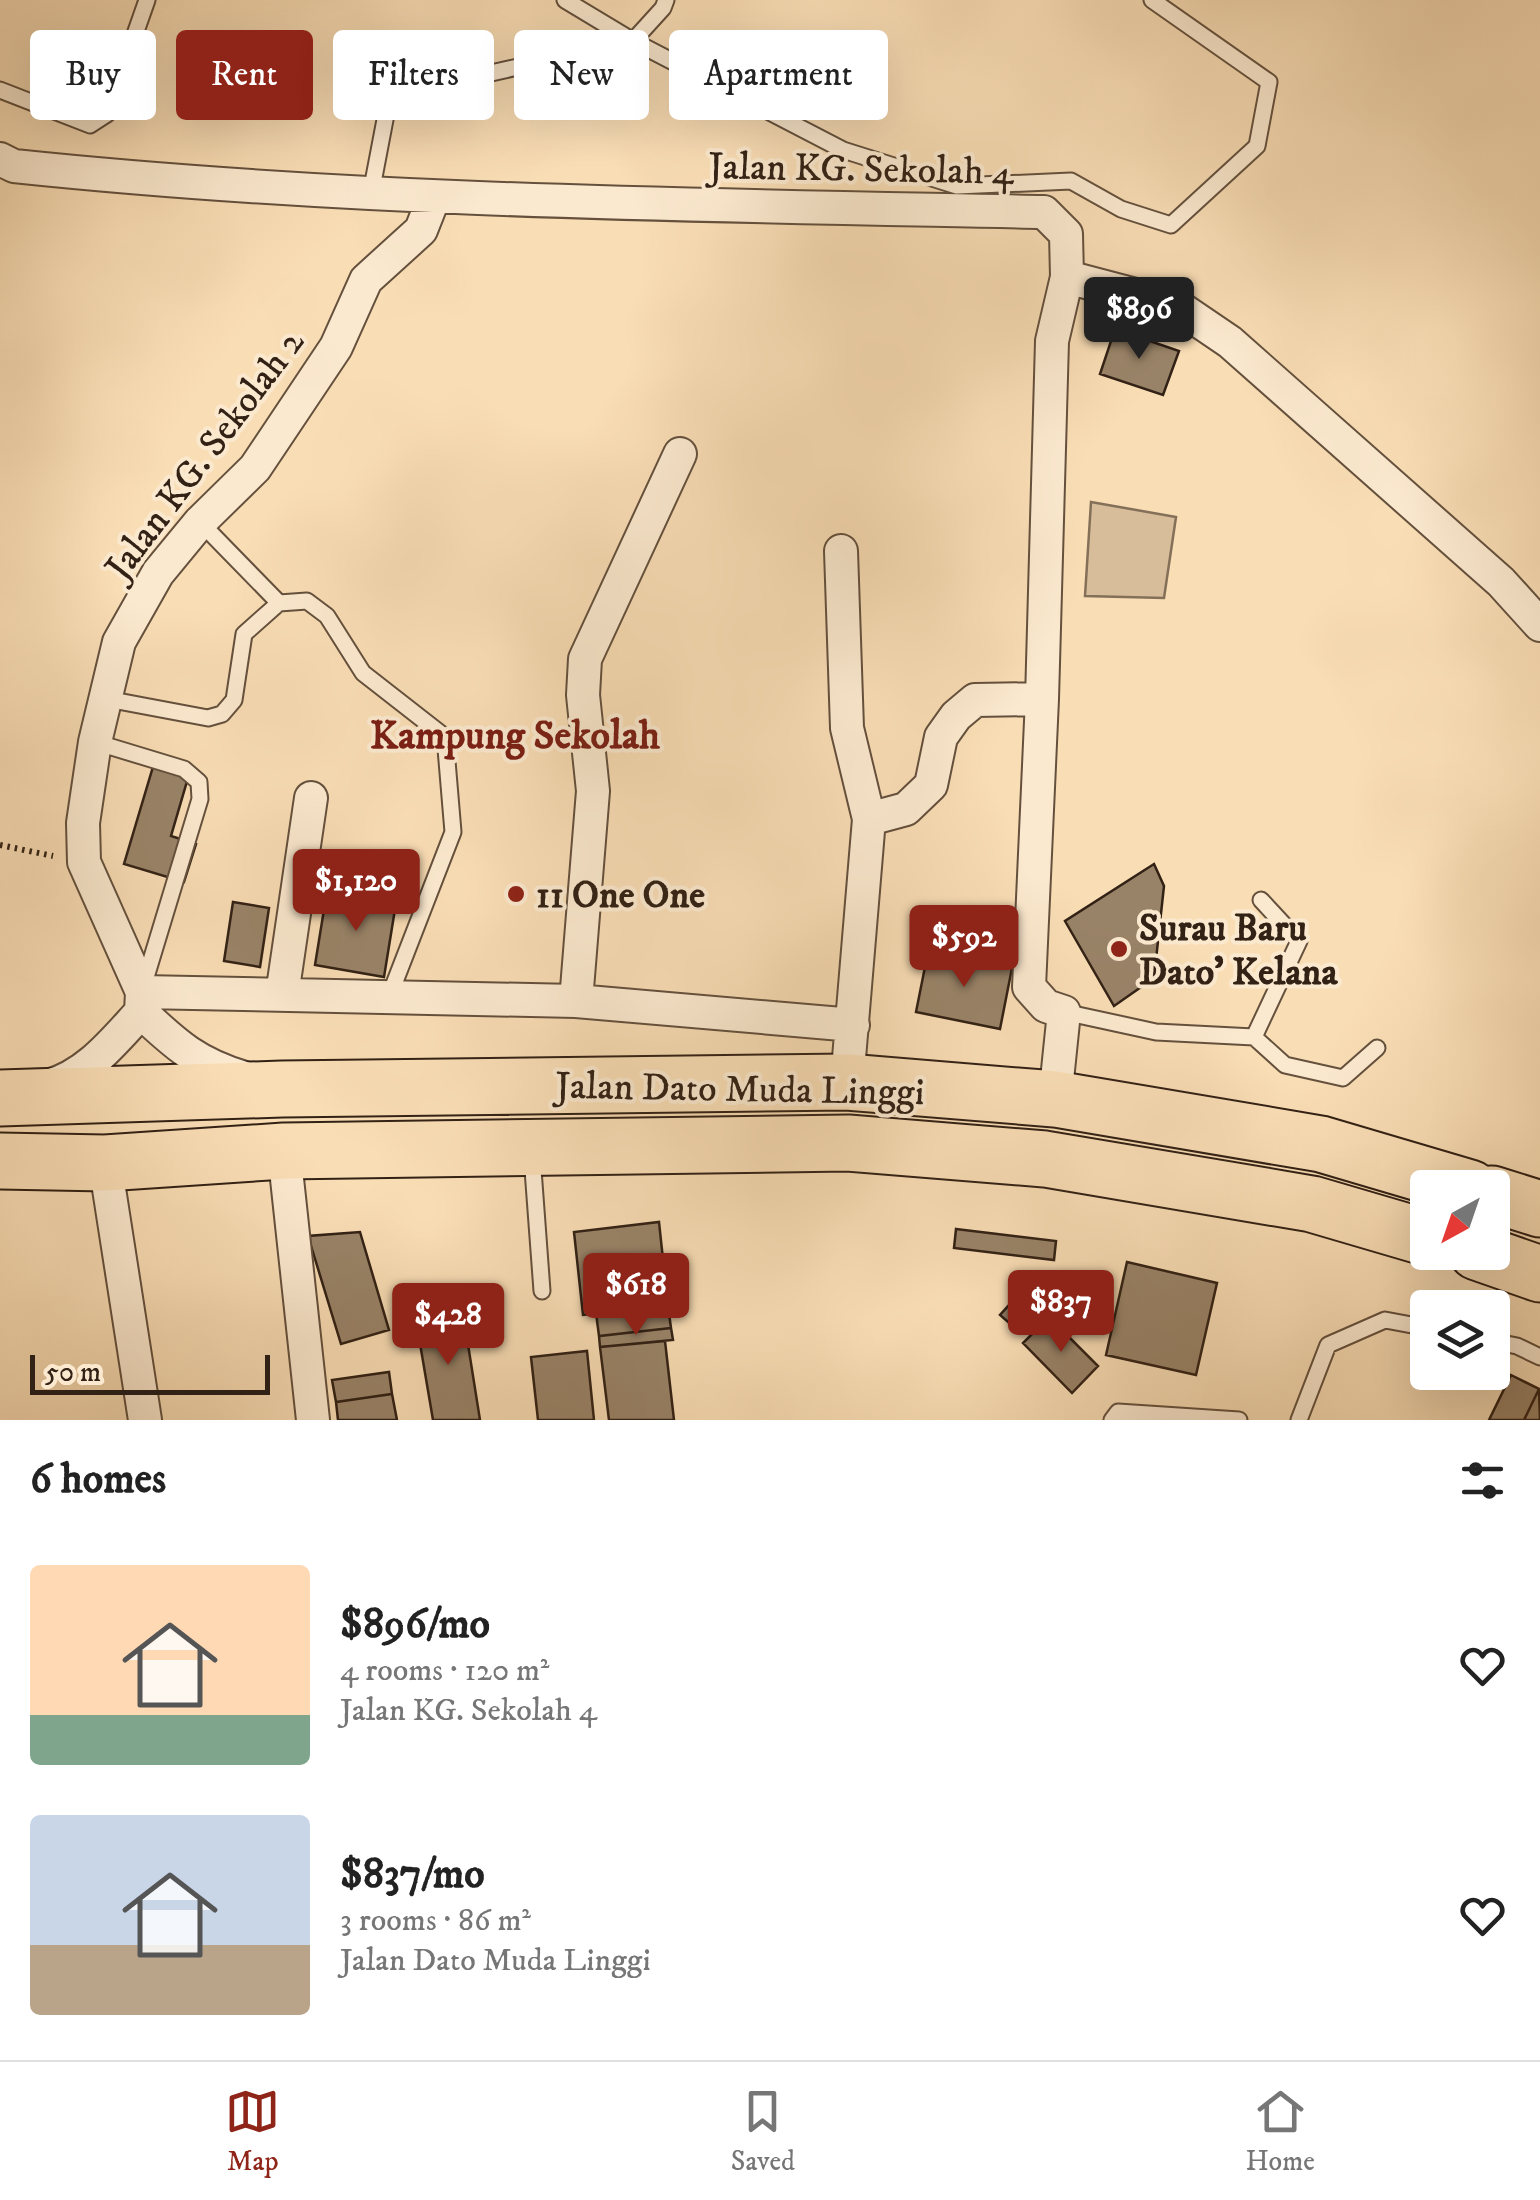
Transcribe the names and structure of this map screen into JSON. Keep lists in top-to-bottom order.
{
  "streets": {
    "highway": ["Jalan Dato Muda Linggi"],
    "street": ["Jalan KG. Sekolah 4", "Jalan KG. Sekolah 2"]
  },
  "crossings": [
    ["Jalan KG. Sekolah 4", "Jalan KG. Sekolah 2"],
    ["Jalan KG. Sekolah 2", "Jalan Dato Muda Linggi"]
  ],
  "districts": ["Kampung Sekolah"],
  "places": ["11 One One", "Surau Baru Dato' Kelana"],
  "scale_bar": "50 m",
  "north": "bottom left",
  "page": {
    "chip": [
      "Buy",
      "Rent",
      "Filters",
      "New",
      "Apartment"
    ],
    "price": [
      "$896",
      "$1,120",
      "$592",
      "$618",
      "$837",
      "$428"
    ],
    "scale": "50 m",
    "heading": "6 homes",
    "list": [
      {
        "name": "$896/mo",
        "note": "4 rooms · 120 m² · Jalan KG. Sekolah 4"
      },
      {
        "name": "$837/mo",
        "note": "3 rooms · 86 m² · Jalan Dato Muda Linggi"
      }
    ],
    "tabs": ["Map", "Saved", "Home"]
  }
}
